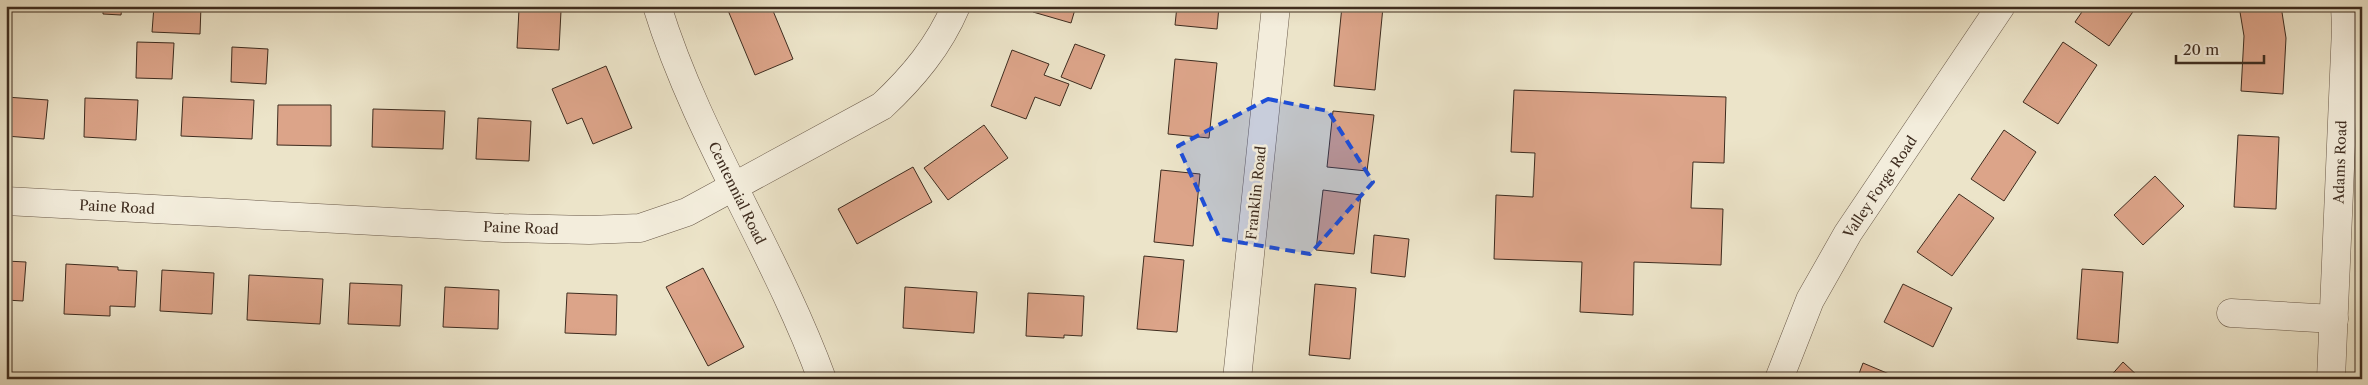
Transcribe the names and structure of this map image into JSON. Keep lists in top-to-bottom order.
{
  "streets": {
    "street": [
      "Adams Road",
      "Valley Forge Road",
      "Centennial Road",
      "Franklin Road",
      "Paine Road"
    ]
  },
  "crossings": [
    ["Centennial Road", "Paine Road"]
  ],
  "scale_bar": "20 m"
}
